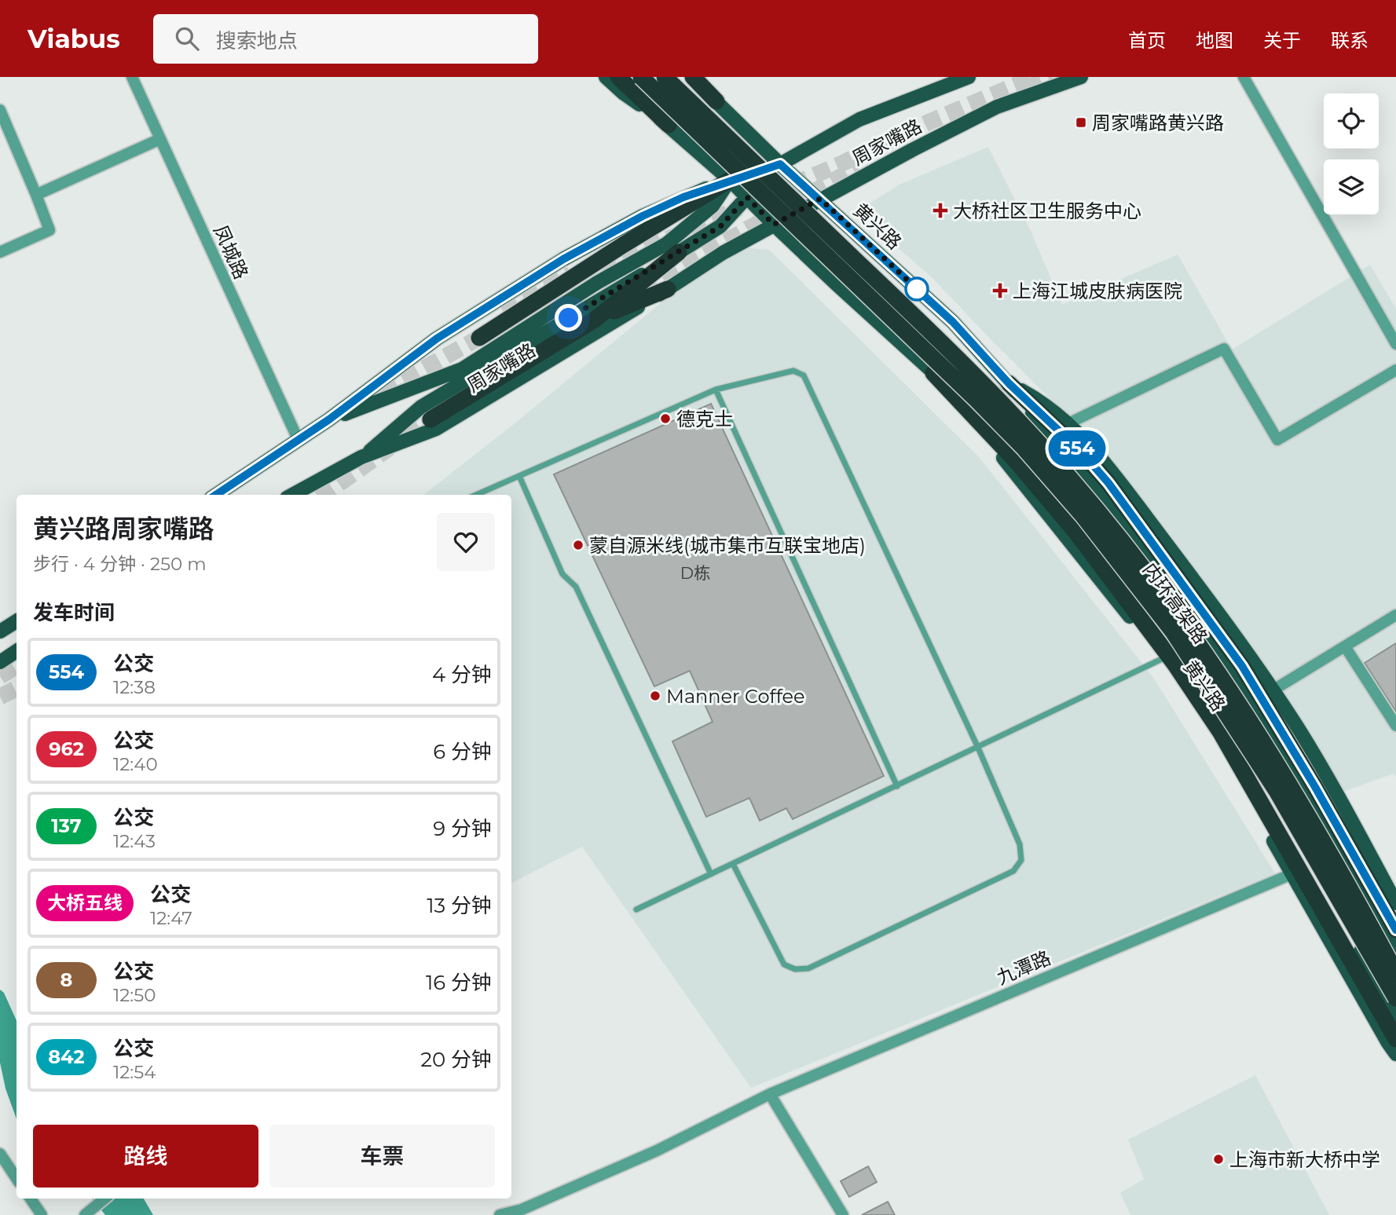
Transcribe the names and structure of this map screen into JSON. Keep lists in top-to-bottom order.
{
  "streets": {
    "highway": ["内环高架路"],
    "main road": ["周家嘴路", "黄兴路"],
    "street": ["凤城路", "九潭路"]
  },
  "crossings": [
    ["周家嘴路", "黄兴路"],
    ["周家嘴路", "凤城路"],
    ["黄兴路", "九潭路"]
  ],
  "places": {
    "transit": ["周家嘴路黄兴路"],
    "health": ["大桥社区卫生服务中心", "上海江城皮肤病医院"],
    "other": [
      "德克士",
      "蒙自源米线(城市集市互联宝地店)",
      "Manner Coffee",
      "上海市新大桥中学"
    ]
  },
  "lines": ["bus line 554"],
  "house_numbers": ["D栋"],
  "page": {
    "header": "Viabus",
    "search": "搜索地点",
    "nav": [
      "首页",
      "地图",
      "关于",
      "联系"
    ],
    "on_map": "554",
    "heading": [
      ["黄兴路周家嘴路", "步行 · 4 分钟 · 250 m"],
      "发车时间"
    ],
    "list": [
      {
        "mark": "554",
        "name": "公交",
        "note": "12:38",
        "value": "4 分钟"
      },
      {
        "mark": "962",
        "name": "公交",
        "note": "12:40",
        "value": "6 分钟"
      },
      {
        "mark": "137",
        "name": "公交",
        "note": "12:43",
        "value": "9 分钟"
      },
      {
        "mark": "大桥五线",
        "name": "公交",
        "note": "12:47",
        "value": "13 分钟"
      },
      {
        "mark": "8",
        "name": "公交",
        "note": "12:50",
        "value": "16 分钟"
      },
      {
        "mark": "842",
        "name": "公交",
        "note": "12:54",
        "value": "20 分钟"
      }
    ],
    "buttons": ["路线", "车票"]
  }
}
